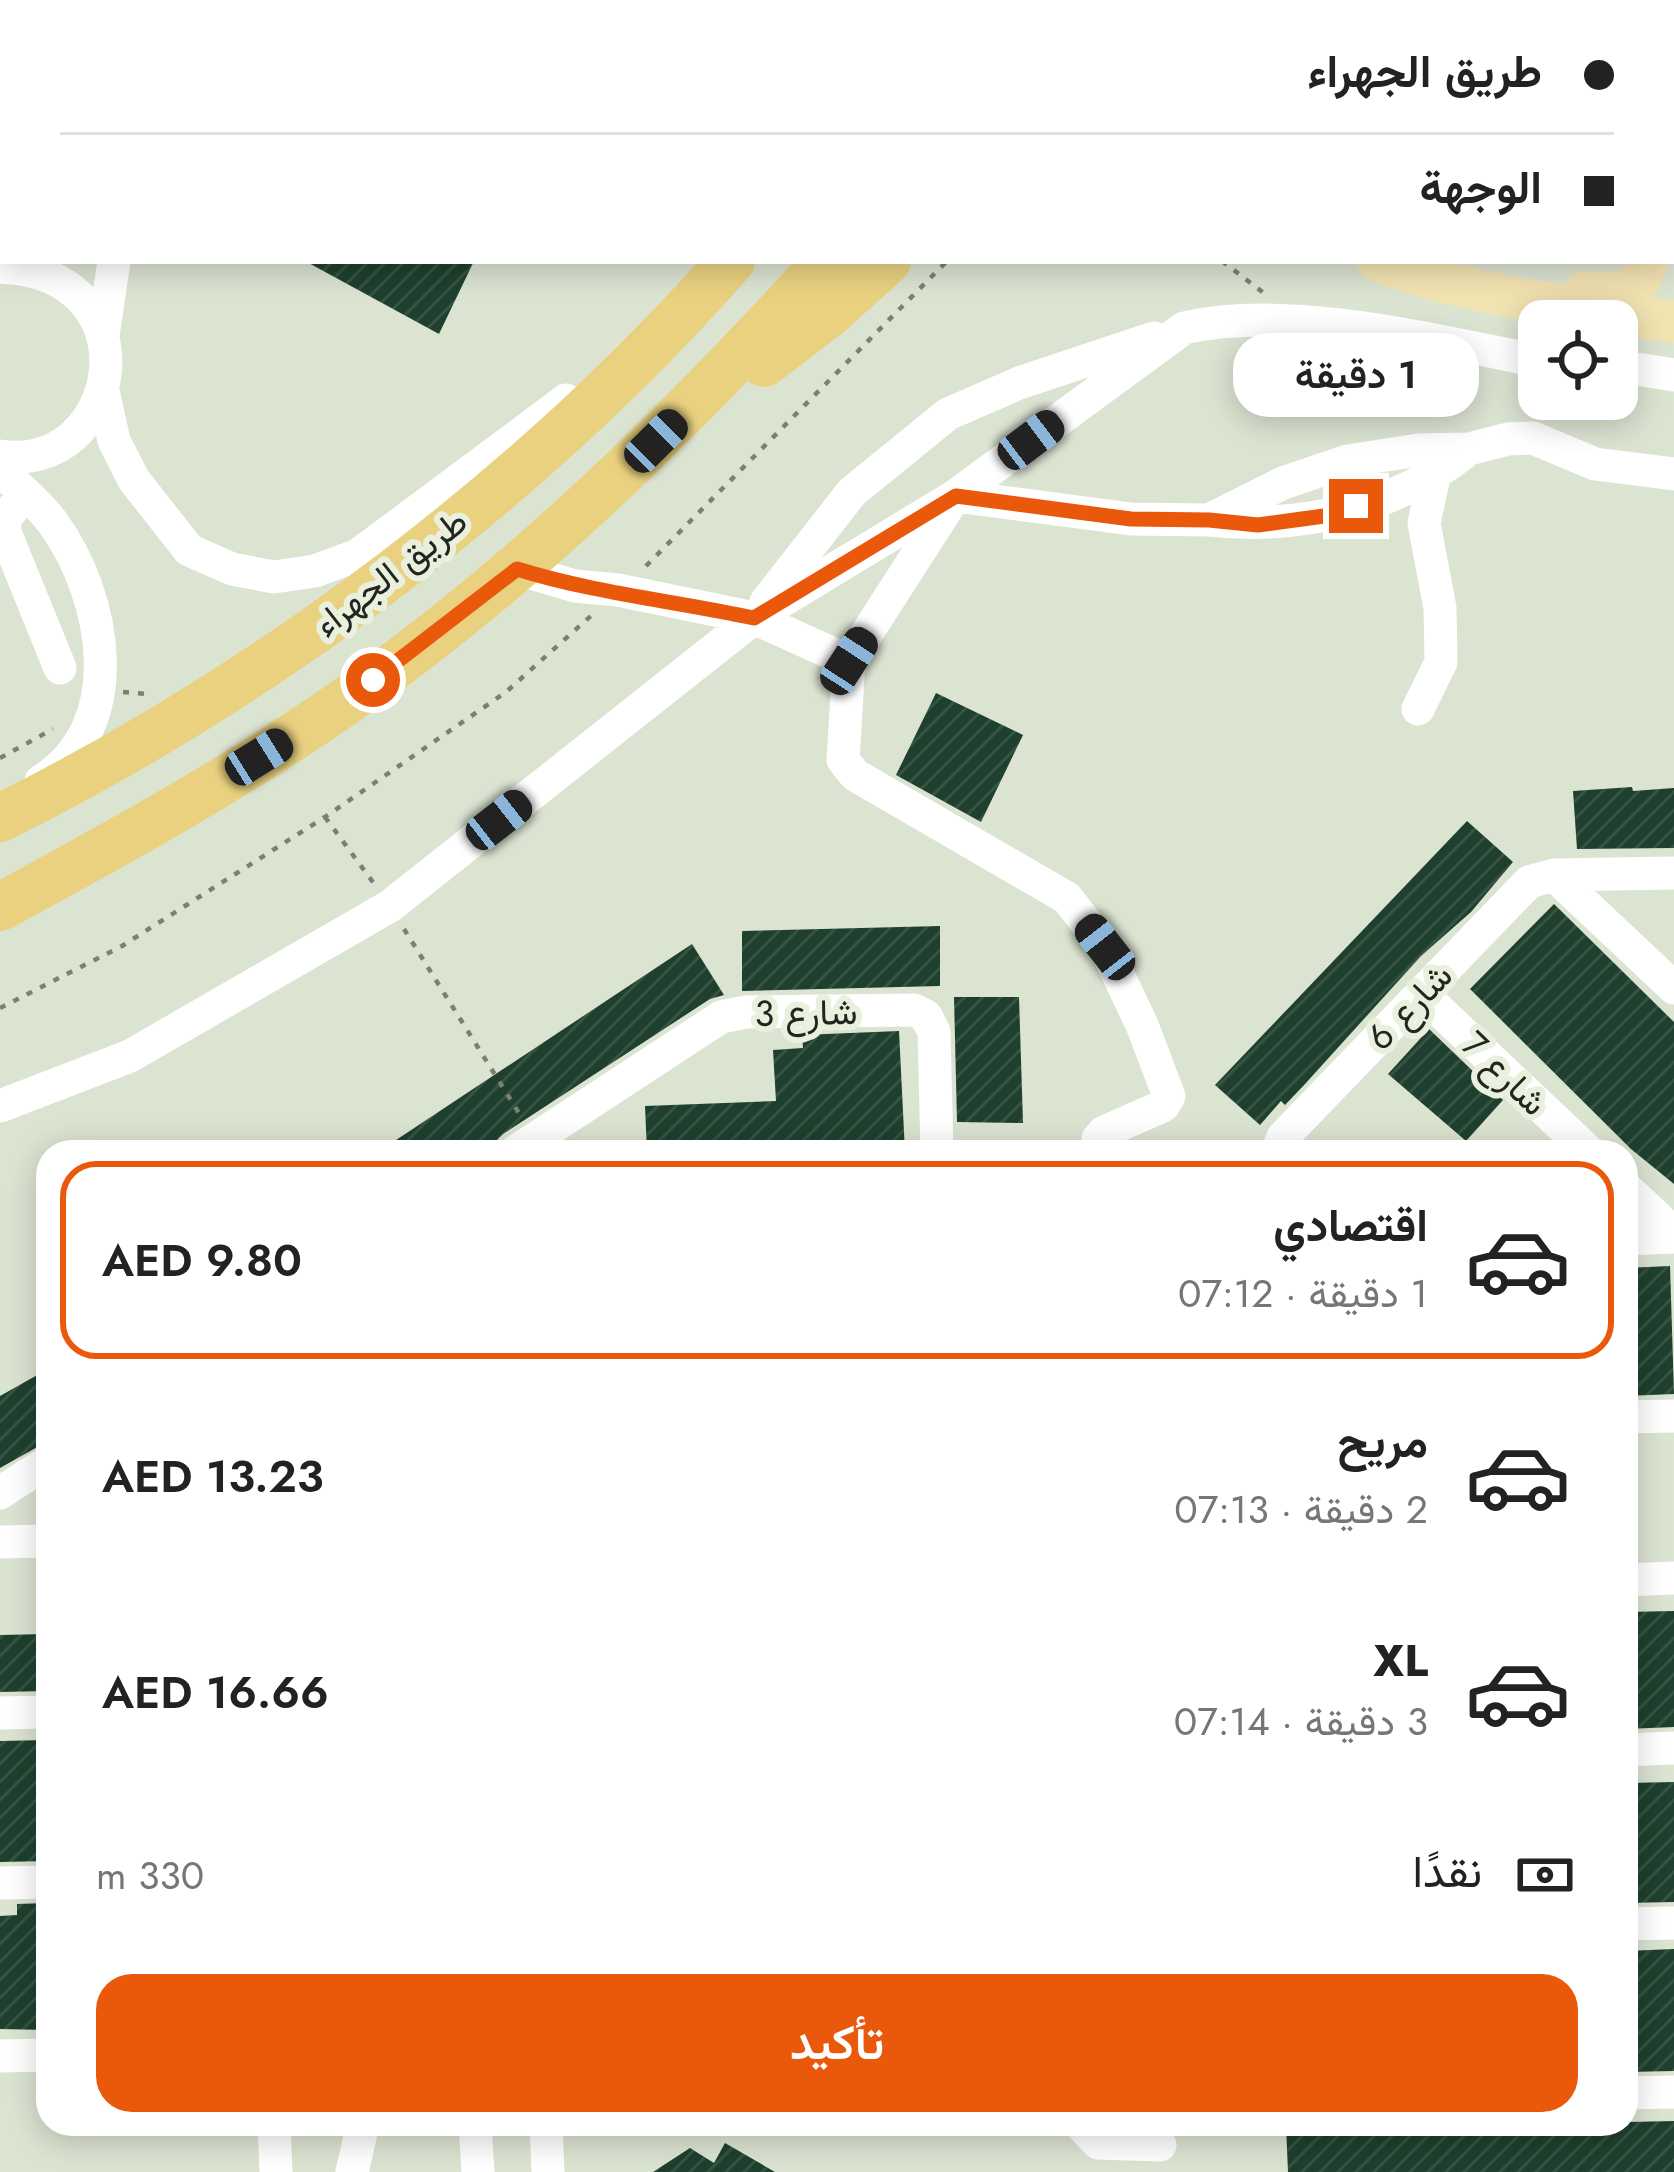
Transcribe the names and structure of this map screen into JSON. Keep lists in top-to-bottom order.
{
  "streets": {
    "highway": ["طريق الجهراء"],
    "street": ["شارع 6", "شارع 3", "شارع 7"]
  },
  "crossings": [
    ["شارع 6", "شارع 7"]
  ],
  "page": {
    "banner": ["طريق الجهراء", "الوجهة"],
    "bubble": "1 دقيقة",
    "list": [
      {
        "name": "اقتصادي",
        "note": "1 دقيقة · 07:12",
        "value": "AED 9.80"
      },
      {
        "name": "مريح",
        "note": "2 دقيقة · 07:13",
        "value": "AED 13.23"
      },
      {
        "name": "XL",
        "note": "3 دقيقة · 07:14",
        "value": "AED 16.66"
      }
    ],
    "pay": ["نقدًا", "330 m"],
    "buttons": "تأكيد"
  }
}
